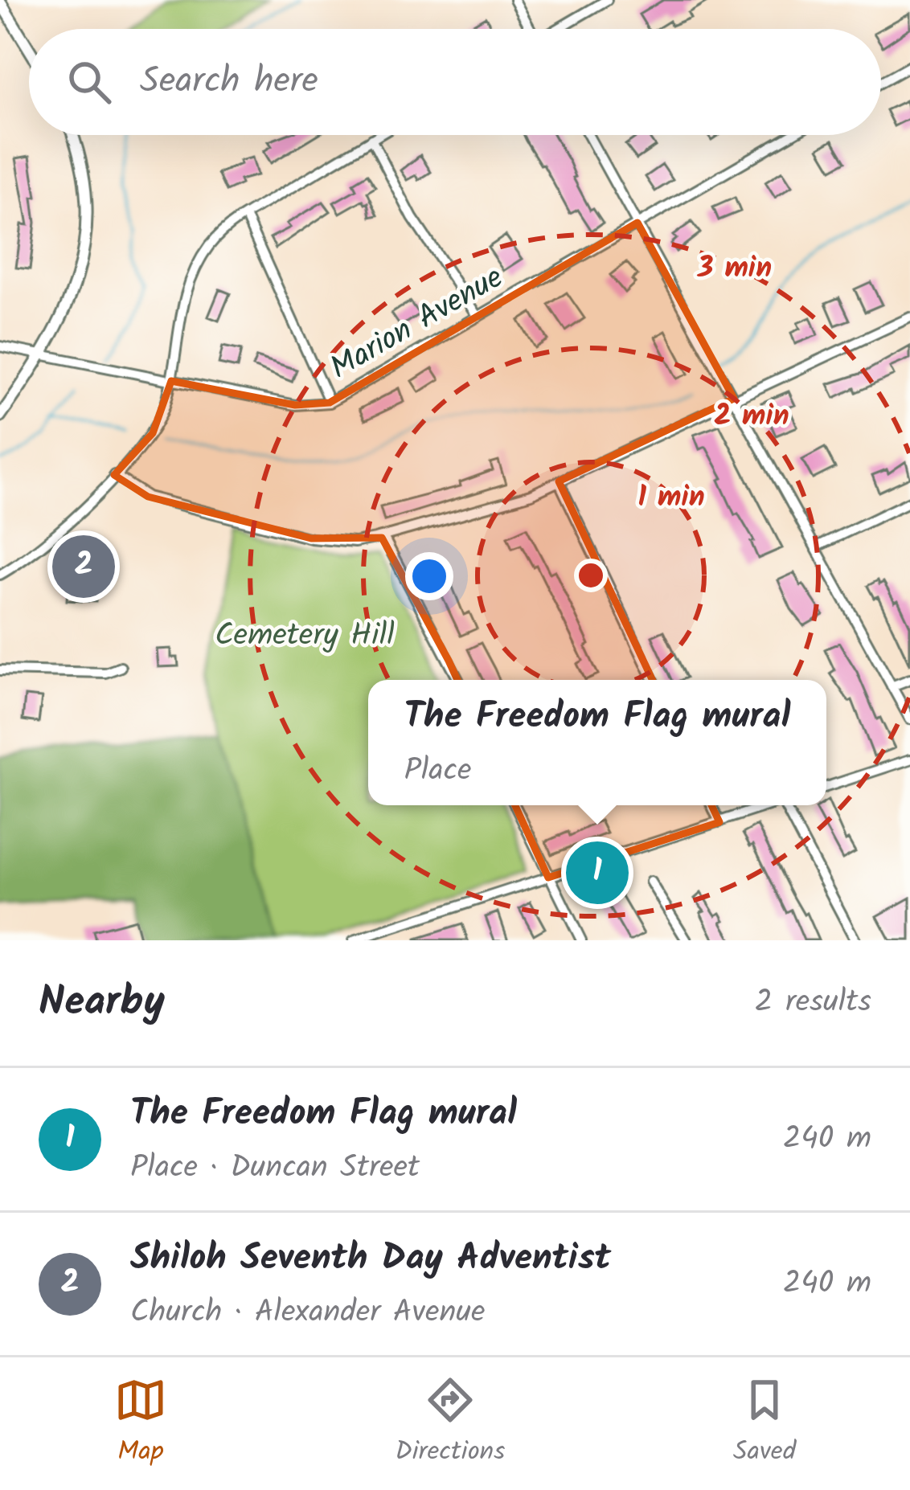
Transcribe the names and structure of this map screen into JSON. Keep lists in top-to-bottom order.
{
  "streets": {
    "street": ["Marion Avenue"]
  },
  "parks": ["Cemetery Hill"],
  "page": {
    "search": "Search here",
    "pins": ["2", "1"],
    "popup": ["The Freedom Flag mural", "Place"],
    "heading": ["Nearby", "2 results"],
    "list": [
      {
        "mark": "1",
        "name": "The Freedom Flag mural",
        "note": "Place · Duncan Street",
        "value": "240 m"
      },
      {
        "mark": "2",
        "name": "Shiloh Seventh Day Adventist",
        "note": "Church · Alexander Avenue",
        "value": "240 m"
      }
    ],
    "nav": ["Map", "Directions", "Saved"]
  },
  "rings": ["3 min", "2 min", "1 min"]
}
